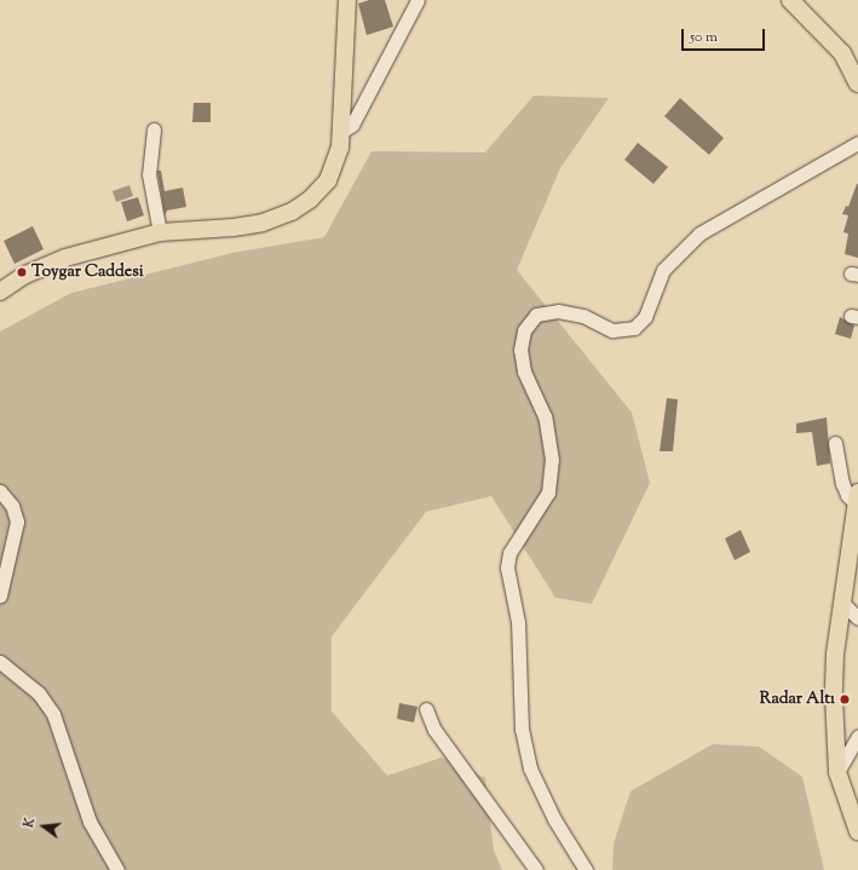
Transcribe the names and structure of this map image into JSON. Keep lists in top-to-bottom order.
{
  "places": ["Toygar Caddesi", "Radar Altı"],
  "scale_bar": "50 m",
  "north": "left"
}
